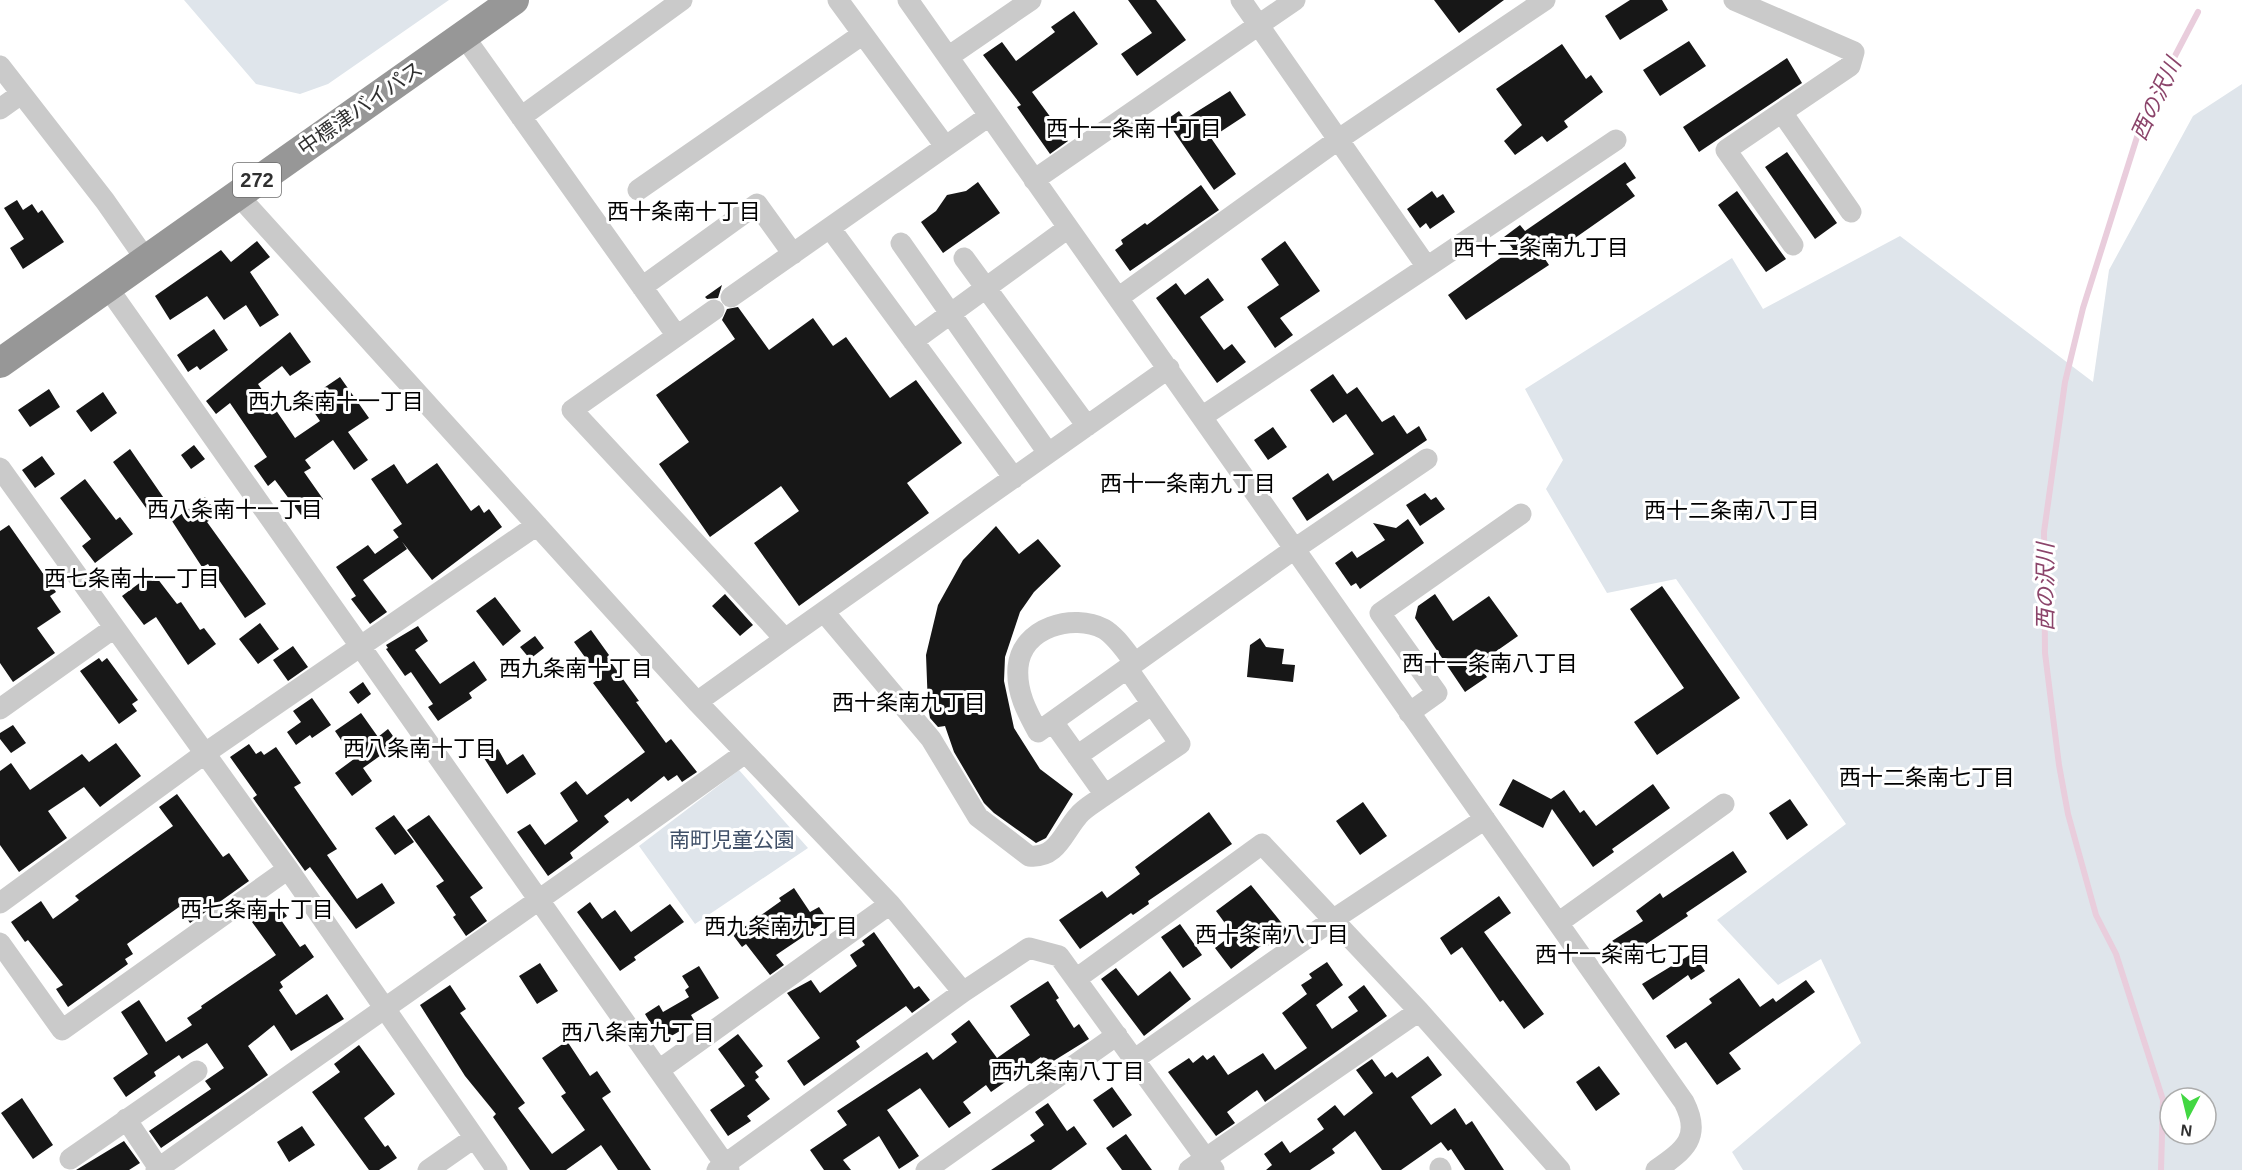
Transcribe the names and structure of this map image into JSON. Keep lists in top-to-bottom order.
{
  "streets": {
    "highway": ["中標津バイパス", "272"]
  },
  "districts": [
    "西十一条南十丁目",
    "西十条南十丁目",
    "西十二条南九丁目",
    "西九条南十一丁目",
    "西十一条南九丁目",
    "西八条南十一丁目",
    "西十二条南八丁目",
    "西七条南十一丁目",
    "西十一条南八丁目",
    "西九条南十丁目",
    "西十条南九丁目",
    "西八条南十丁目",
    "西十二条南七丁目",
    "西七条南十丁目",
    "西九条南九丁目",
    "西十条南八丁目",
    "西十一条南七丁目",
    "西八条南九丁目",
    "西九条南八丁目"
  ],
  "water": ["西の沢川"],
  "parks": ["南町児童公園"],
  "north": "bottom"
}
